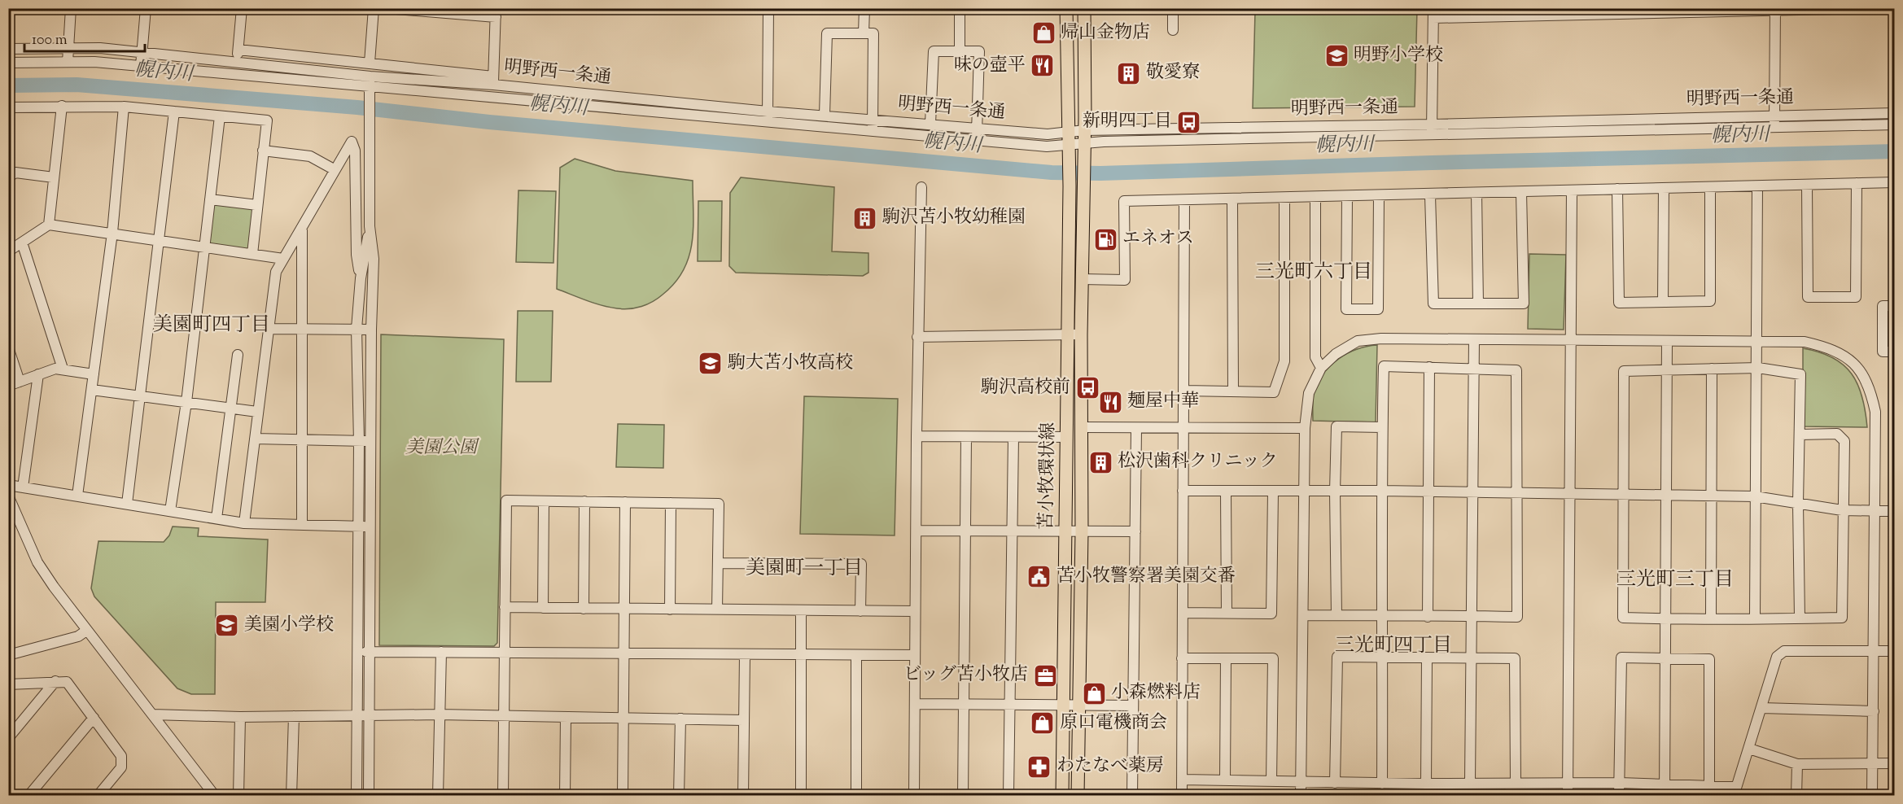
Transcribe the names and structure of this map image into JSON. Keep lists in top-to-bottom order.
{
  "streets": {
    "main road": ["苫小牧環状線"],
    "street": ["明野西一条通"]
  },
  "crossings": [
    ["明野西一条通", "苫小牧環状線"]
  ],
  "districts": [
    "三光町六丁目",
    "美園町四丁目",
    "美園町一丁目",
    "三光町三丁目",
    "三光町四丁目"
  ],
  "water": ["幌内川"],
  "parks": ["美園公園"],
  "places": {
    "shop": ["帰山金物店", "小森燃料店", "原口電機商会"],
    "school or university": ["明野小学校", "駒大苫小牧高校", "美園小学校"],
    "restaurant": ["味の壺平", "麺屋中華"],
    "building": ["敬愛寮", "駒沢苫小牧幼稚園", "松沢歯科クリニック"],
    "bus stop": ["新明四丁目", "駒沢高校前"],
    "fuel station": ["エネオス"],
    "public building": ["苫小牧警察署美園交番"],
    "office": ["ビッグ苫小牧店"],
    "pharmacy": ["わたなべ薬房"]
  },
  "scale_bar": "100 m"
}
